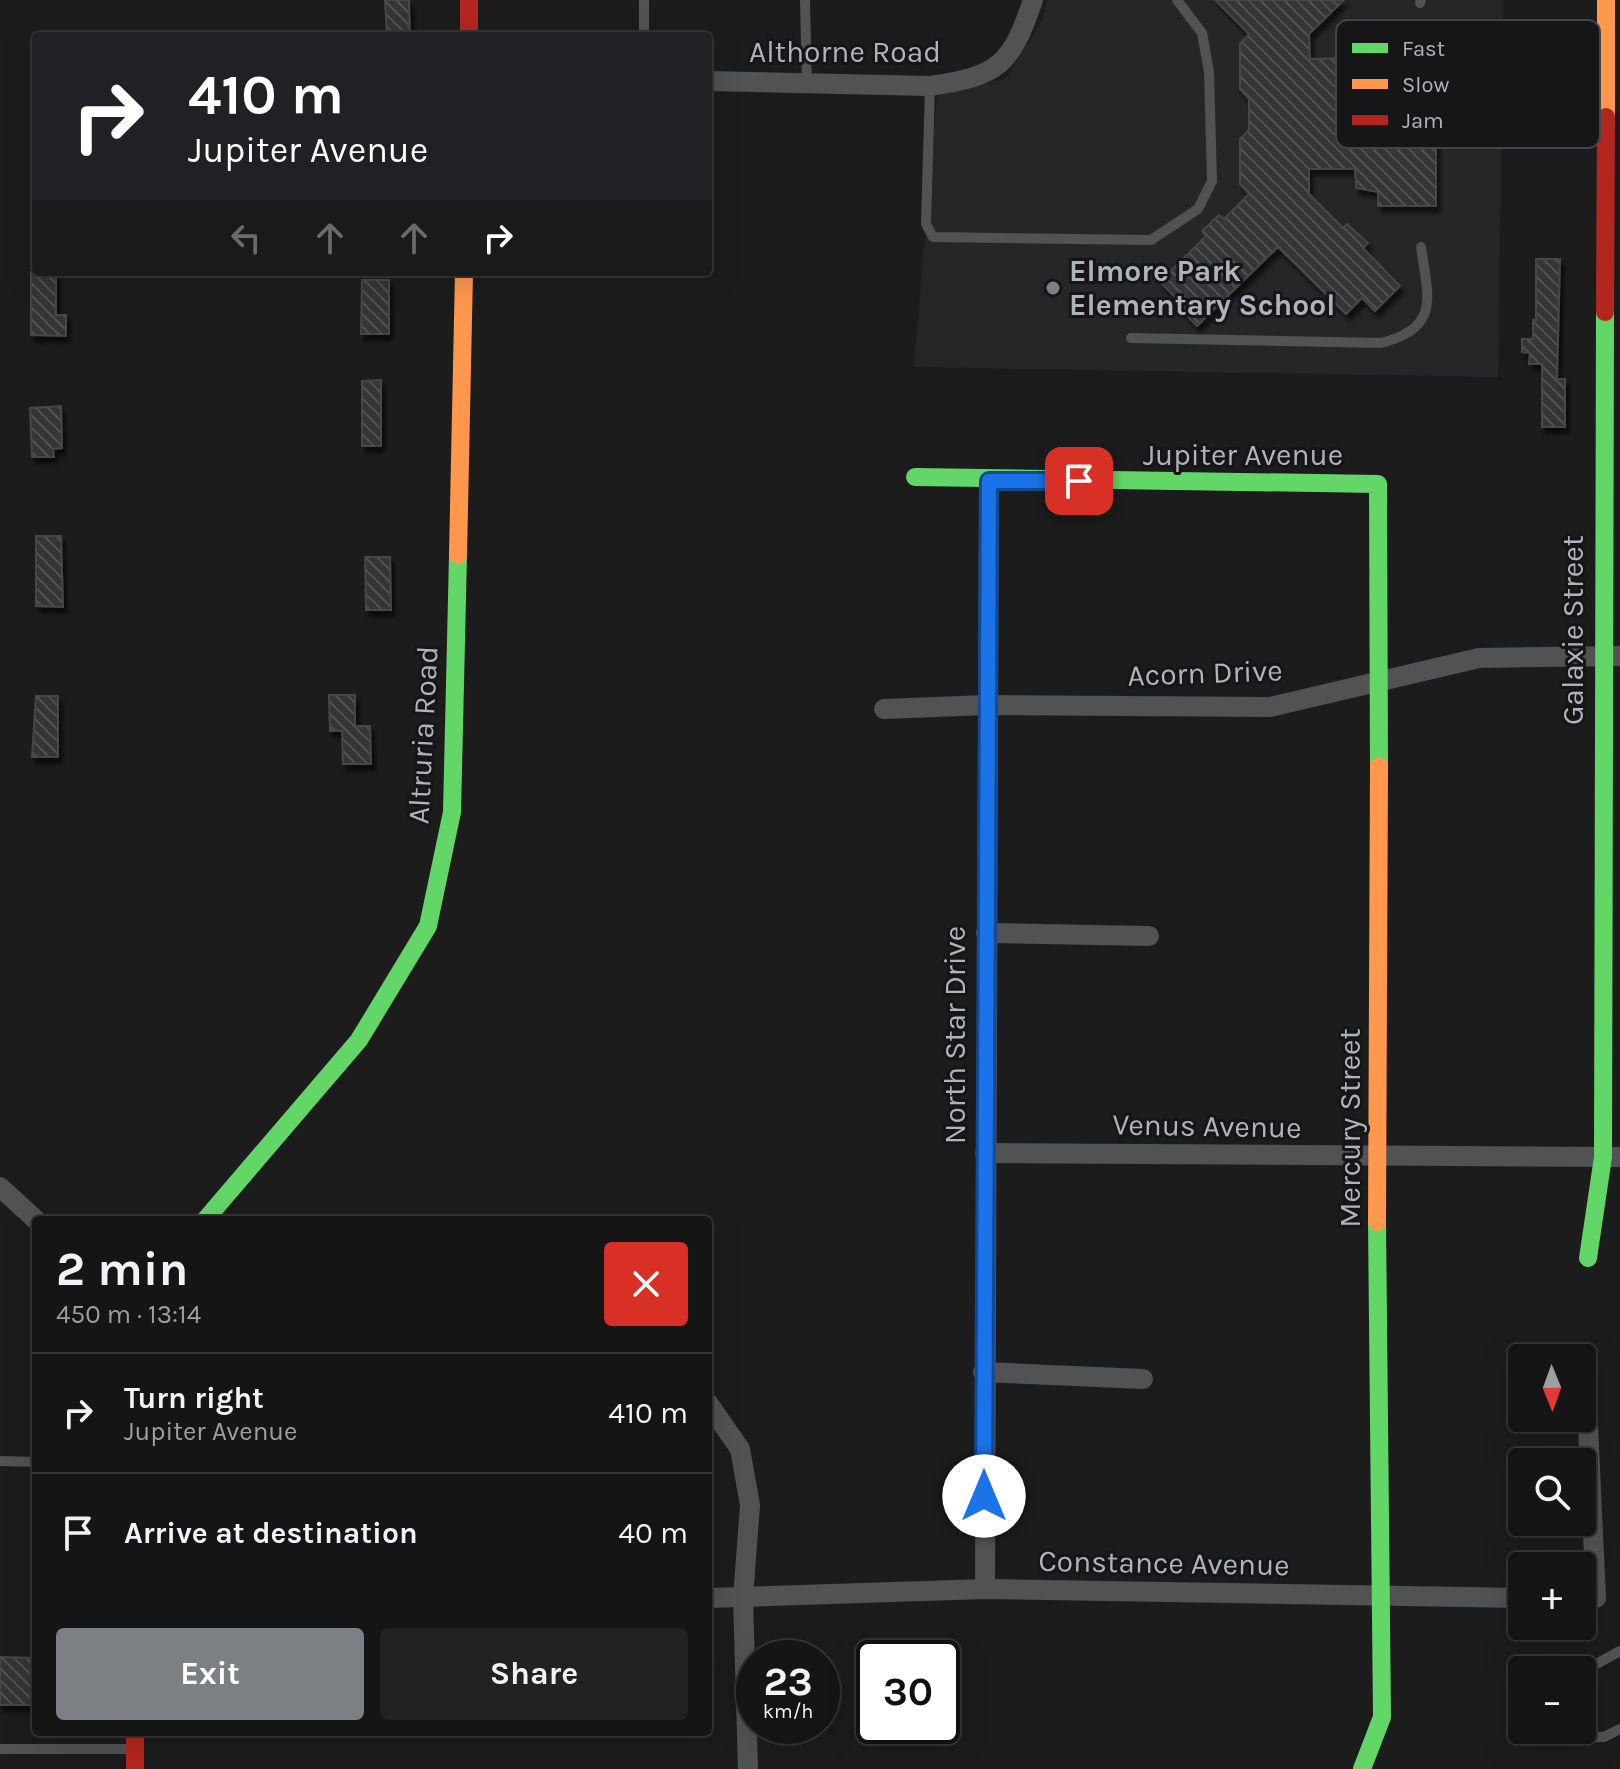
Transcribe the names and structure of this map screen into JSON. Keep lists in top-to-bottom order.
{
  "streets": {
    "street": [
      "Althorne Road",
      "Jupiter Avenue",
      "Galaxie Street",
      "Acorn Drive",
      "Altruria Road",
      "North Star Drive",
      "Venus Avenue",
      "Mercury Street",
      "Constance Avenue"
    ]
  },
  "crossings": [
    ["Jupiter Avenue", "North Star Drive"],
    ["Jupiter Avenue", "Mercury Street"],
    ["Galaxie Street", "Acorn Drive"],
    ["Galaxie Street", "Venus Avenue"],
    ["Acorn Drive", "North Star Drive"],
    ["Acorn Drive", "Mercury Street"],
    ["North Star Drive", "Venus Avenue"],
    ["North Star Drive", "Constance Avenue"],
    ["Venus Avenue", "Mercury Street"],
    ["Mercury Street", "Constance Avenue"]
  ],
  "places": ["Elmore Park Elementary School"],
  "legend": ["Fast", "Slow", "Jam"],
  "north": "bottom",
  "page": {
    "turn": ["410 m", "Jupiter Avenue"],
    "heading": ["2 min", "450 m · 13:14"],
    "map_buttons": ["+", "−"],
    "list": [
      {
        "name": "Turn right",
        "note": "Jupiter Avenue",
        "value": "410 m"
      },
      {
        "name": "Arrive at destination",
        "value": "40 m"
      }
    ],
    "buttons": ["Exit", "Share"],
    "speed": "23 km/h",
    "limit": "30"
  }
}
